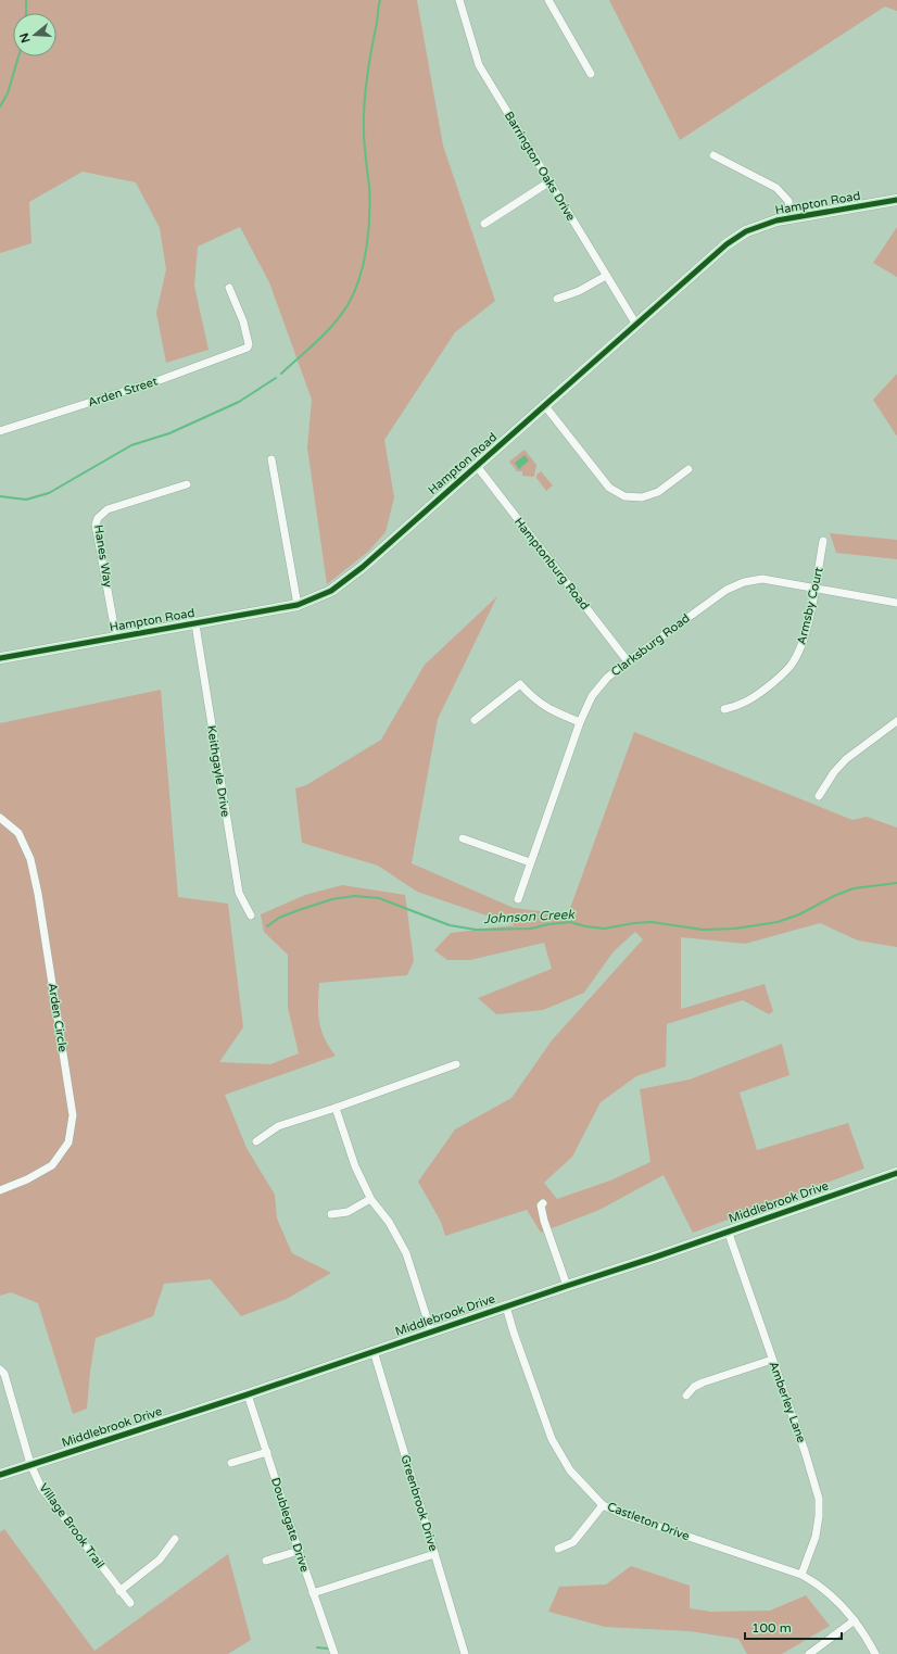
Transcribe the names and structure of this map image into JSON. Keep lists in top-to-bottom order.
{
  "streets": {
    "main road": ["Hampton Road", "Middlebrook Drive"],
    "street": [
      "Barrington Oaks Drive",
      "Arden Street",
      "Hanes Way",
      "Hamptonburg Road",
      "Armsby Court",
      "Clarksburg Road",
      "Keithgayle Drive",
      "Arden Circle",
      "Amberley Lane",
      "Greenbrook Drive",
      "Castleton Drive",
      "Doublegate Drive",
      "Village Brook Trail"
    ]
  },
  "crossings": [
    ["Barrington Oaks Drive", "Hampton Road"],
    ["Hampton Road", "Hanes Way"],
    ["Hampton Road", "Hamptonburg Road"],
    ["Hampton Road", "Keithgayle Drive"],
    ["Hamptonburg Road", "Clarksburg Road"],
    ["Armsby Court", "Clarksburg Road"],
    ["Middlebrook Drive", "Amberley Lane"],
    ["Middlebrook Drive", "Greenbrook Drive"],
    ["Middlebrook Drive", "Castleton Drive"],
    ["Middlebrook Drive", "Doublegate Drive"],
    ["Middlebrook Drive", "Village Brook Trail"],
    ["Amberley Lane", "Castleton Drive"]
  ],
  "water": ["Johnson Creek"],
  "scale_bar": "100 m",
  "north": "left"
}
